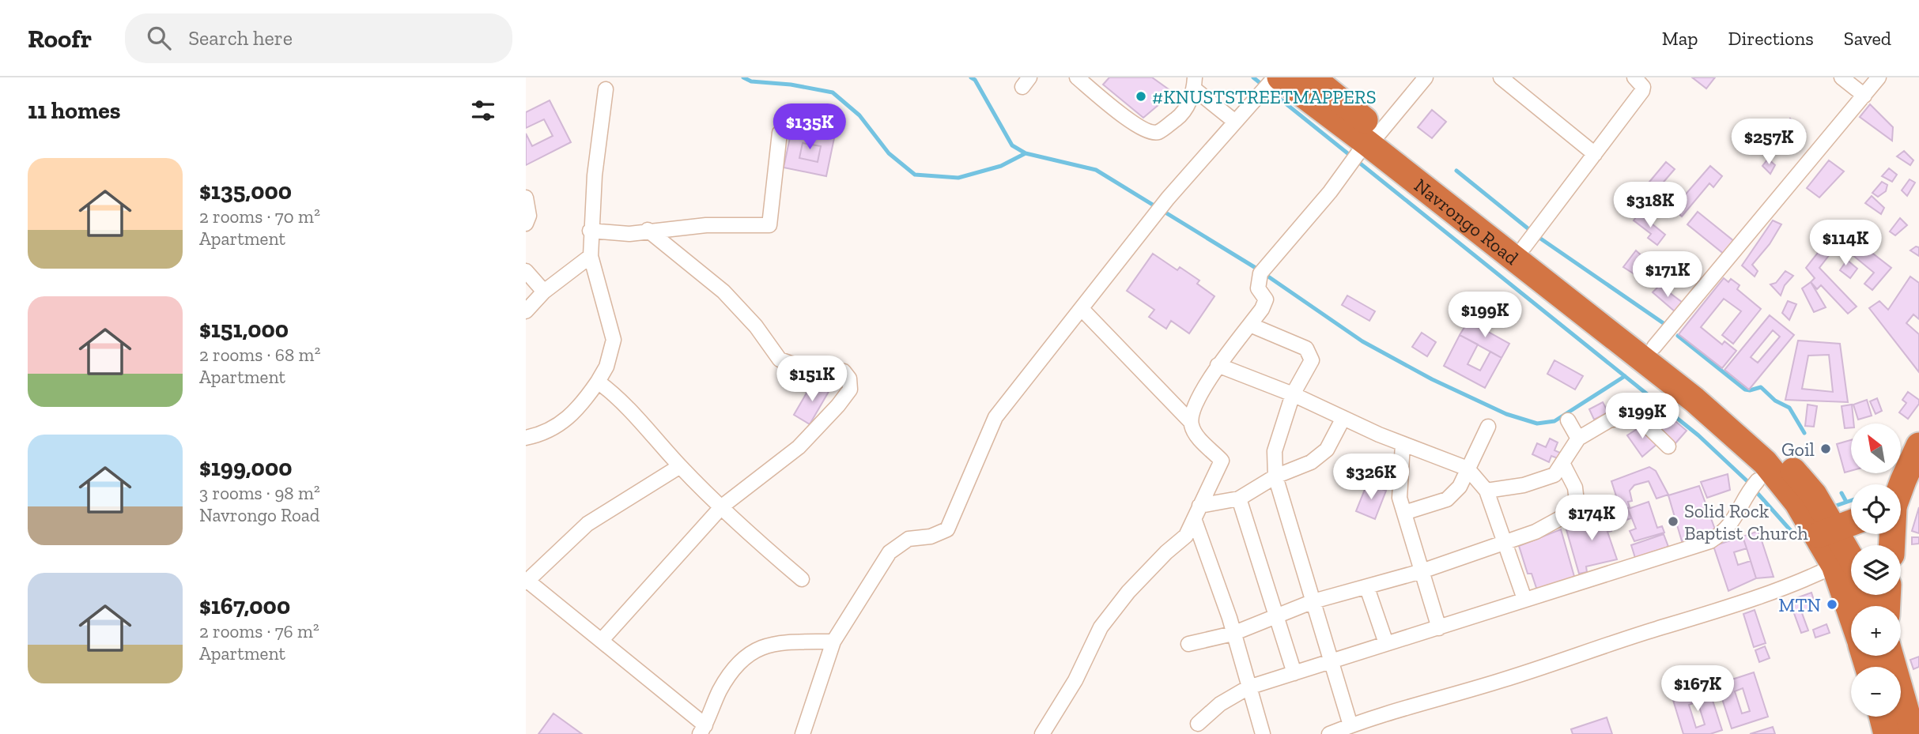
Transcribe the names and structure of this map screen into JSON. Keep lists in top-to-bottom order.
{
  "streets": {
    "highway": ["Navrongo Road"]
  },
  "places": [
    "#KNUSTSTREETMAPPERS",
    "Goil",
    "Solid Rock Baptist Church",
    "MTN"
  ],
  "north": "top left",
  "page": {
    "header": "Roofr",
    "search": "Search here",
    "nav": ["Map", "Directions", "Saved"],
    "heading": "11 homes",
    "price": [
      "$135K",
      "$257K",
      "$318K",
      "$114K",
      "$171K",
      "$199K",
      "$151K",
      "$199K",
      "$326K",
      "$174K",
      "$167K"
    ],
    "list": [
      {
        "name": "$135,000",
        "note": "2 rooms · 70 m² · Apartment"
      },
      {
        "name": "$151,000",
        "note": "2 rooms · 68 m² · Apartment"
      },
      {
        "name": "$199,000",
        "note": "3 rooms · 98 m² · Navrongo Road"
      },
      {
        "name": "$167,000",
        "note": "2 rooms · 76 m² · Apartment"
      }
    ],
    "map_buttons": ["+", "−"]
  }
}
